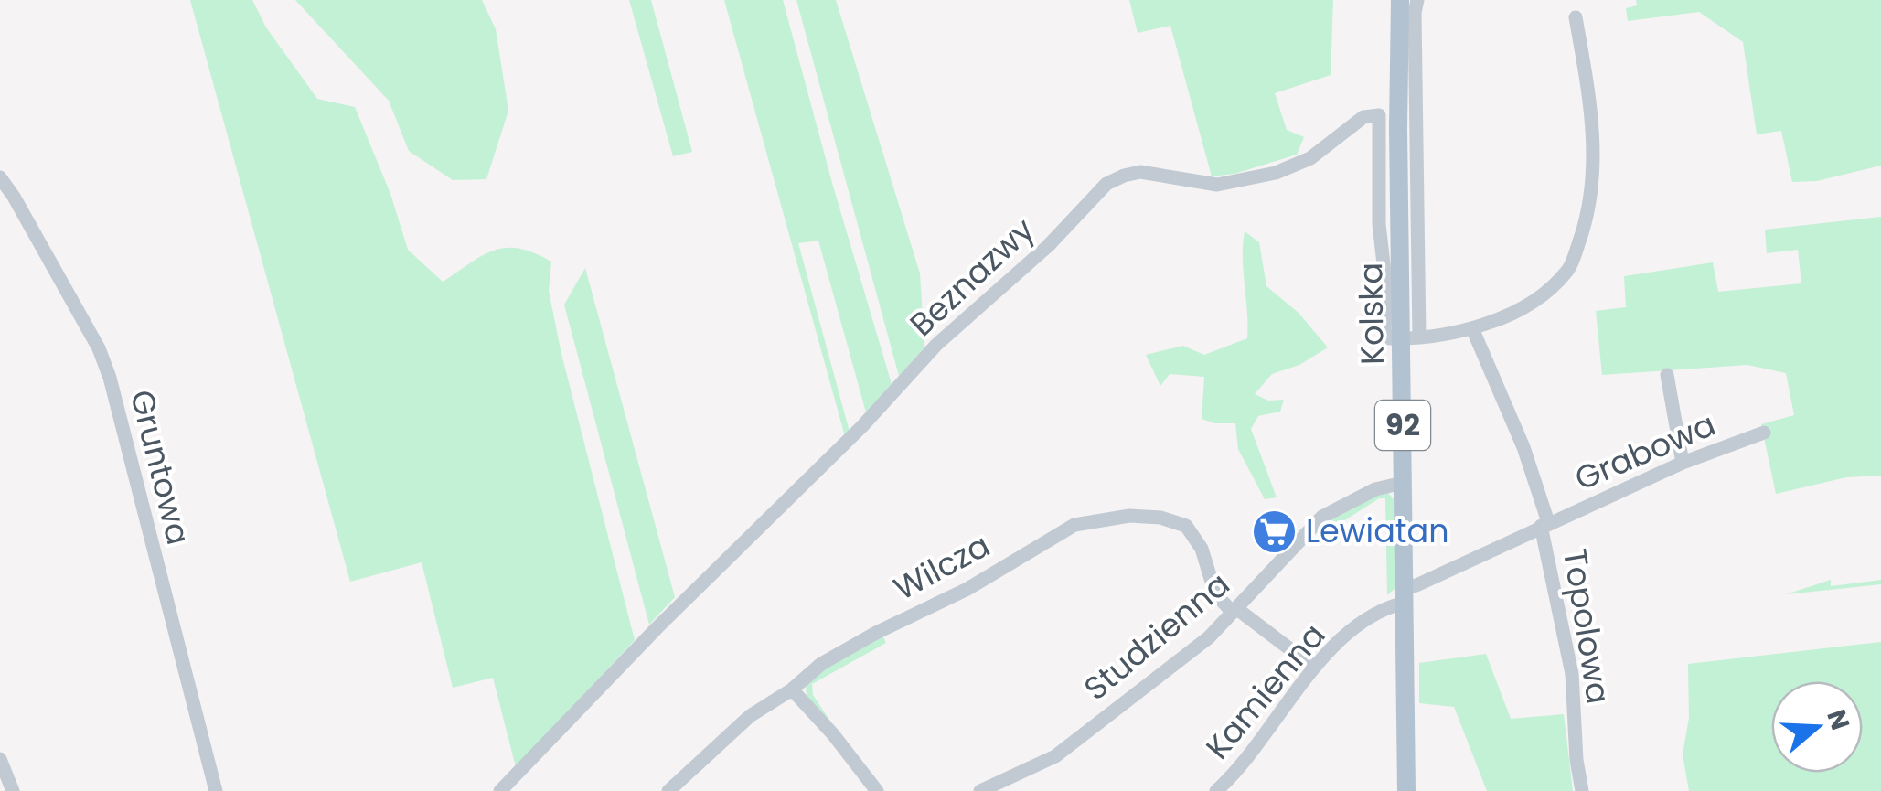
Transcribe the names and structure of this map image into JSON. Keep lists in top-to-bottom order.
{
  "streets": {
    "main road": ["Kolska", "92"],
    "street": [
      "Beznazwy",
      "Grabowa",
      "Gruntowa",
      "Wilcza",
      "Topolowa",
      "Studzienna",
      "Kamienna"
    ]
  },
  "crossings": [
    ["Beznazwy", "Kolska"],
    ["Kolska", "Topolowa"],
    ["Kolska", "Studzienna"],
    ["Kolska", "Kamienna"],
    ["Grabowa", "Topolowa"],
    ["Wilcza", "Studzienna"],
    ["Wilcza", "Kamienna"],
    ["Topolowa", "Kamienna"]
  ],
  "places": {
    "supermarket": ["Lewiatan"]
  },
  "north": "right"
}
